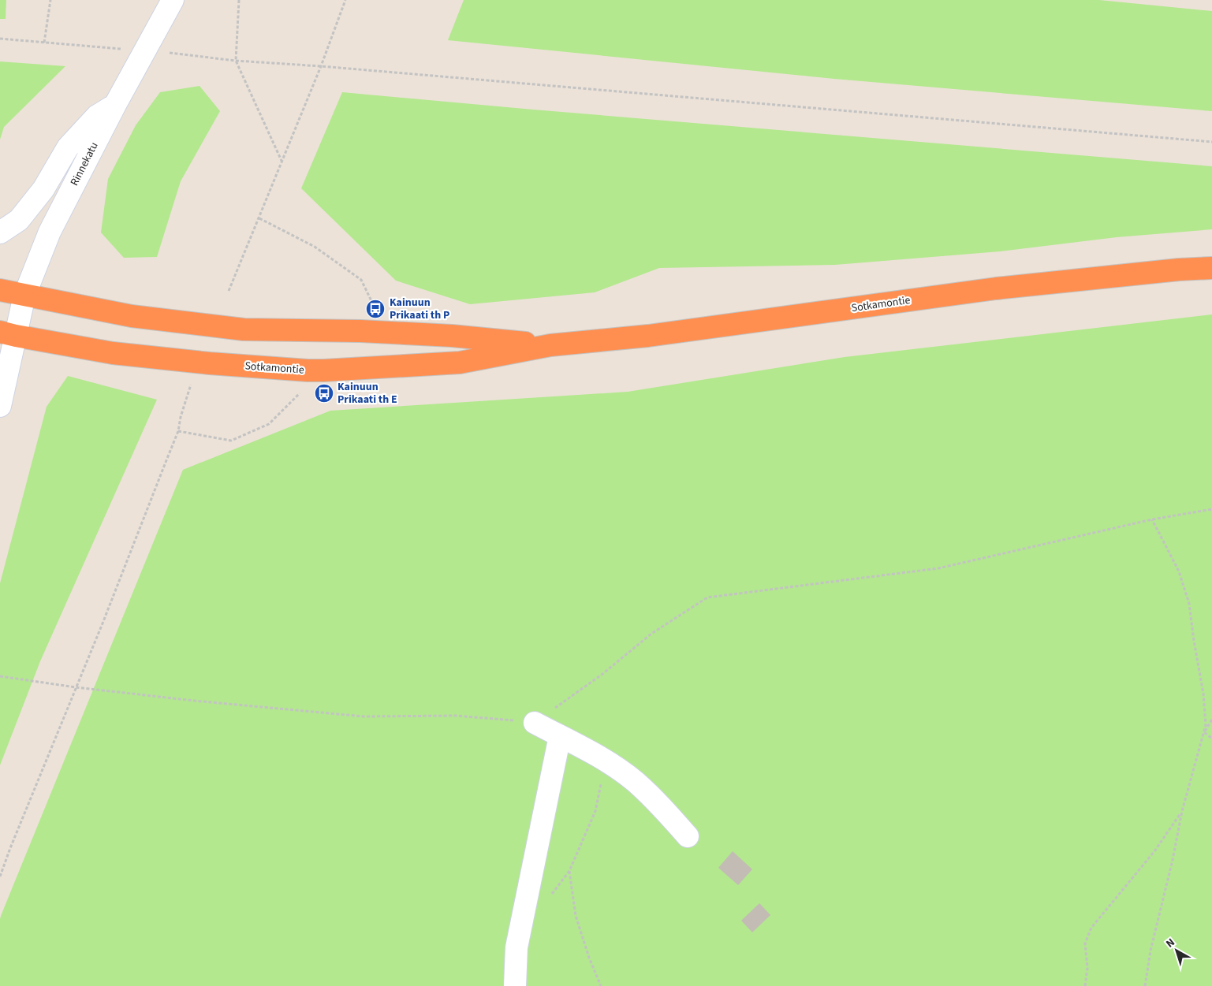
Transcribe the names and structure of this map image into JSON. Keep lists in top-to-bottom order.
{
  "streets": {
    "highway": ["Sotkamontie"],
    "street": ["Rinnekatu"]
  },
  "crossings": [
    ["Rinnekatu", "Sotkamontie"]
  ],
  "places": {
    "bus stop": ["Kainuun Prikaati th P", "Kainuun Prikaati th E"]
  },
  "north": "top left"
}
